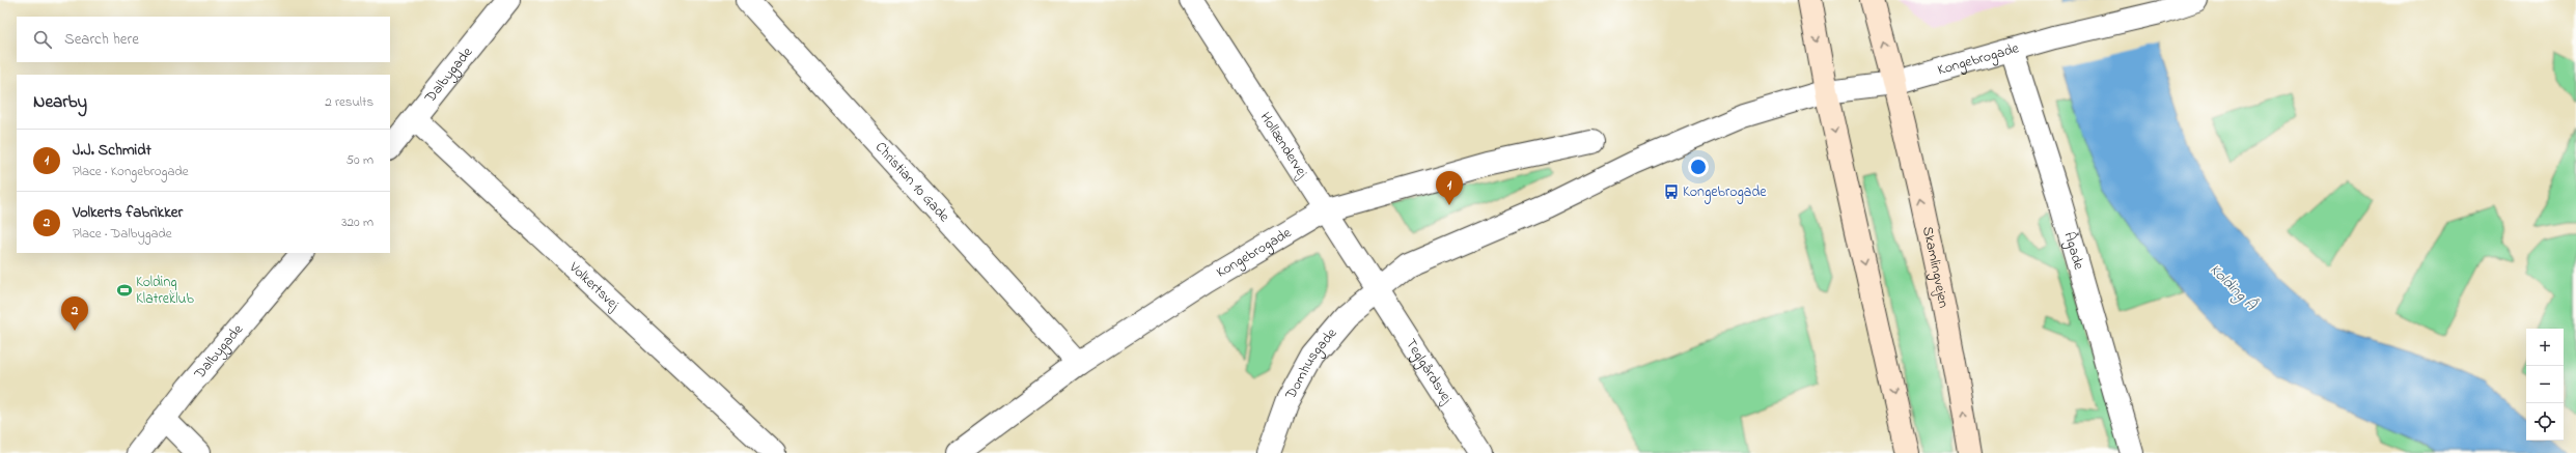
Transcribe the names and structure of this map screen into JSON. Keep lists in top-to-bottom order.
{
  "streets": {
    "main road": ["Skamlingvejen"],
    "street": [
      "Kongebrogade",
      "Dalbygade",
      "Hollændervej",
      "Christian 10 Gade",
      "Ågade",
      "Volkertsvej",
      "Domhusgade",
      "Teglgårdsvej"
    ]
  },
  "crossings": [
    ["Kongebrogade", "Hollændervej"],
    ["Kongebrogade", "Christian 10 Gade"],
    ["Kongebrogade", "Ågade"],
    ["Kongebrogade", "Skamlingvejen"],
    ["Kongebrogade", "Domhusgade"],
    ["Kongebrogade", "Teglgårdsvej"],
    ["Dalbygade", "Volkertsvej"],
    ["Hollændervej", "Domhusgade"],
    ["Hollændervej", "Teglgårdsvej"],
    ["Domhusgade", "Teglgårdsvej"]
  ],
  "water": ["Kolding Å"],
  "places": {
    "bus stop": ["Kongebrogade"],
    "sports": ["Kolding Klatreklub"]
  },
  "page": {
    "search": "Search here",
    "heading": ["Nearby", "2 results"],
    "list": [
      {
        "mark": "1",
        "name": "J.J. Schmidt",
        "note": "Place · Kongebrogade",
        "value": "50 m"
      },
      {
        "mark": "2",
        "name": "Volkerts fabrikker",
        "note": "Place · Dalbygade",
        "value": "320 m"
      }
    ],
    "pins": ["1", "2"],
    "map_buttons": ["+", "−"]
  }
}
